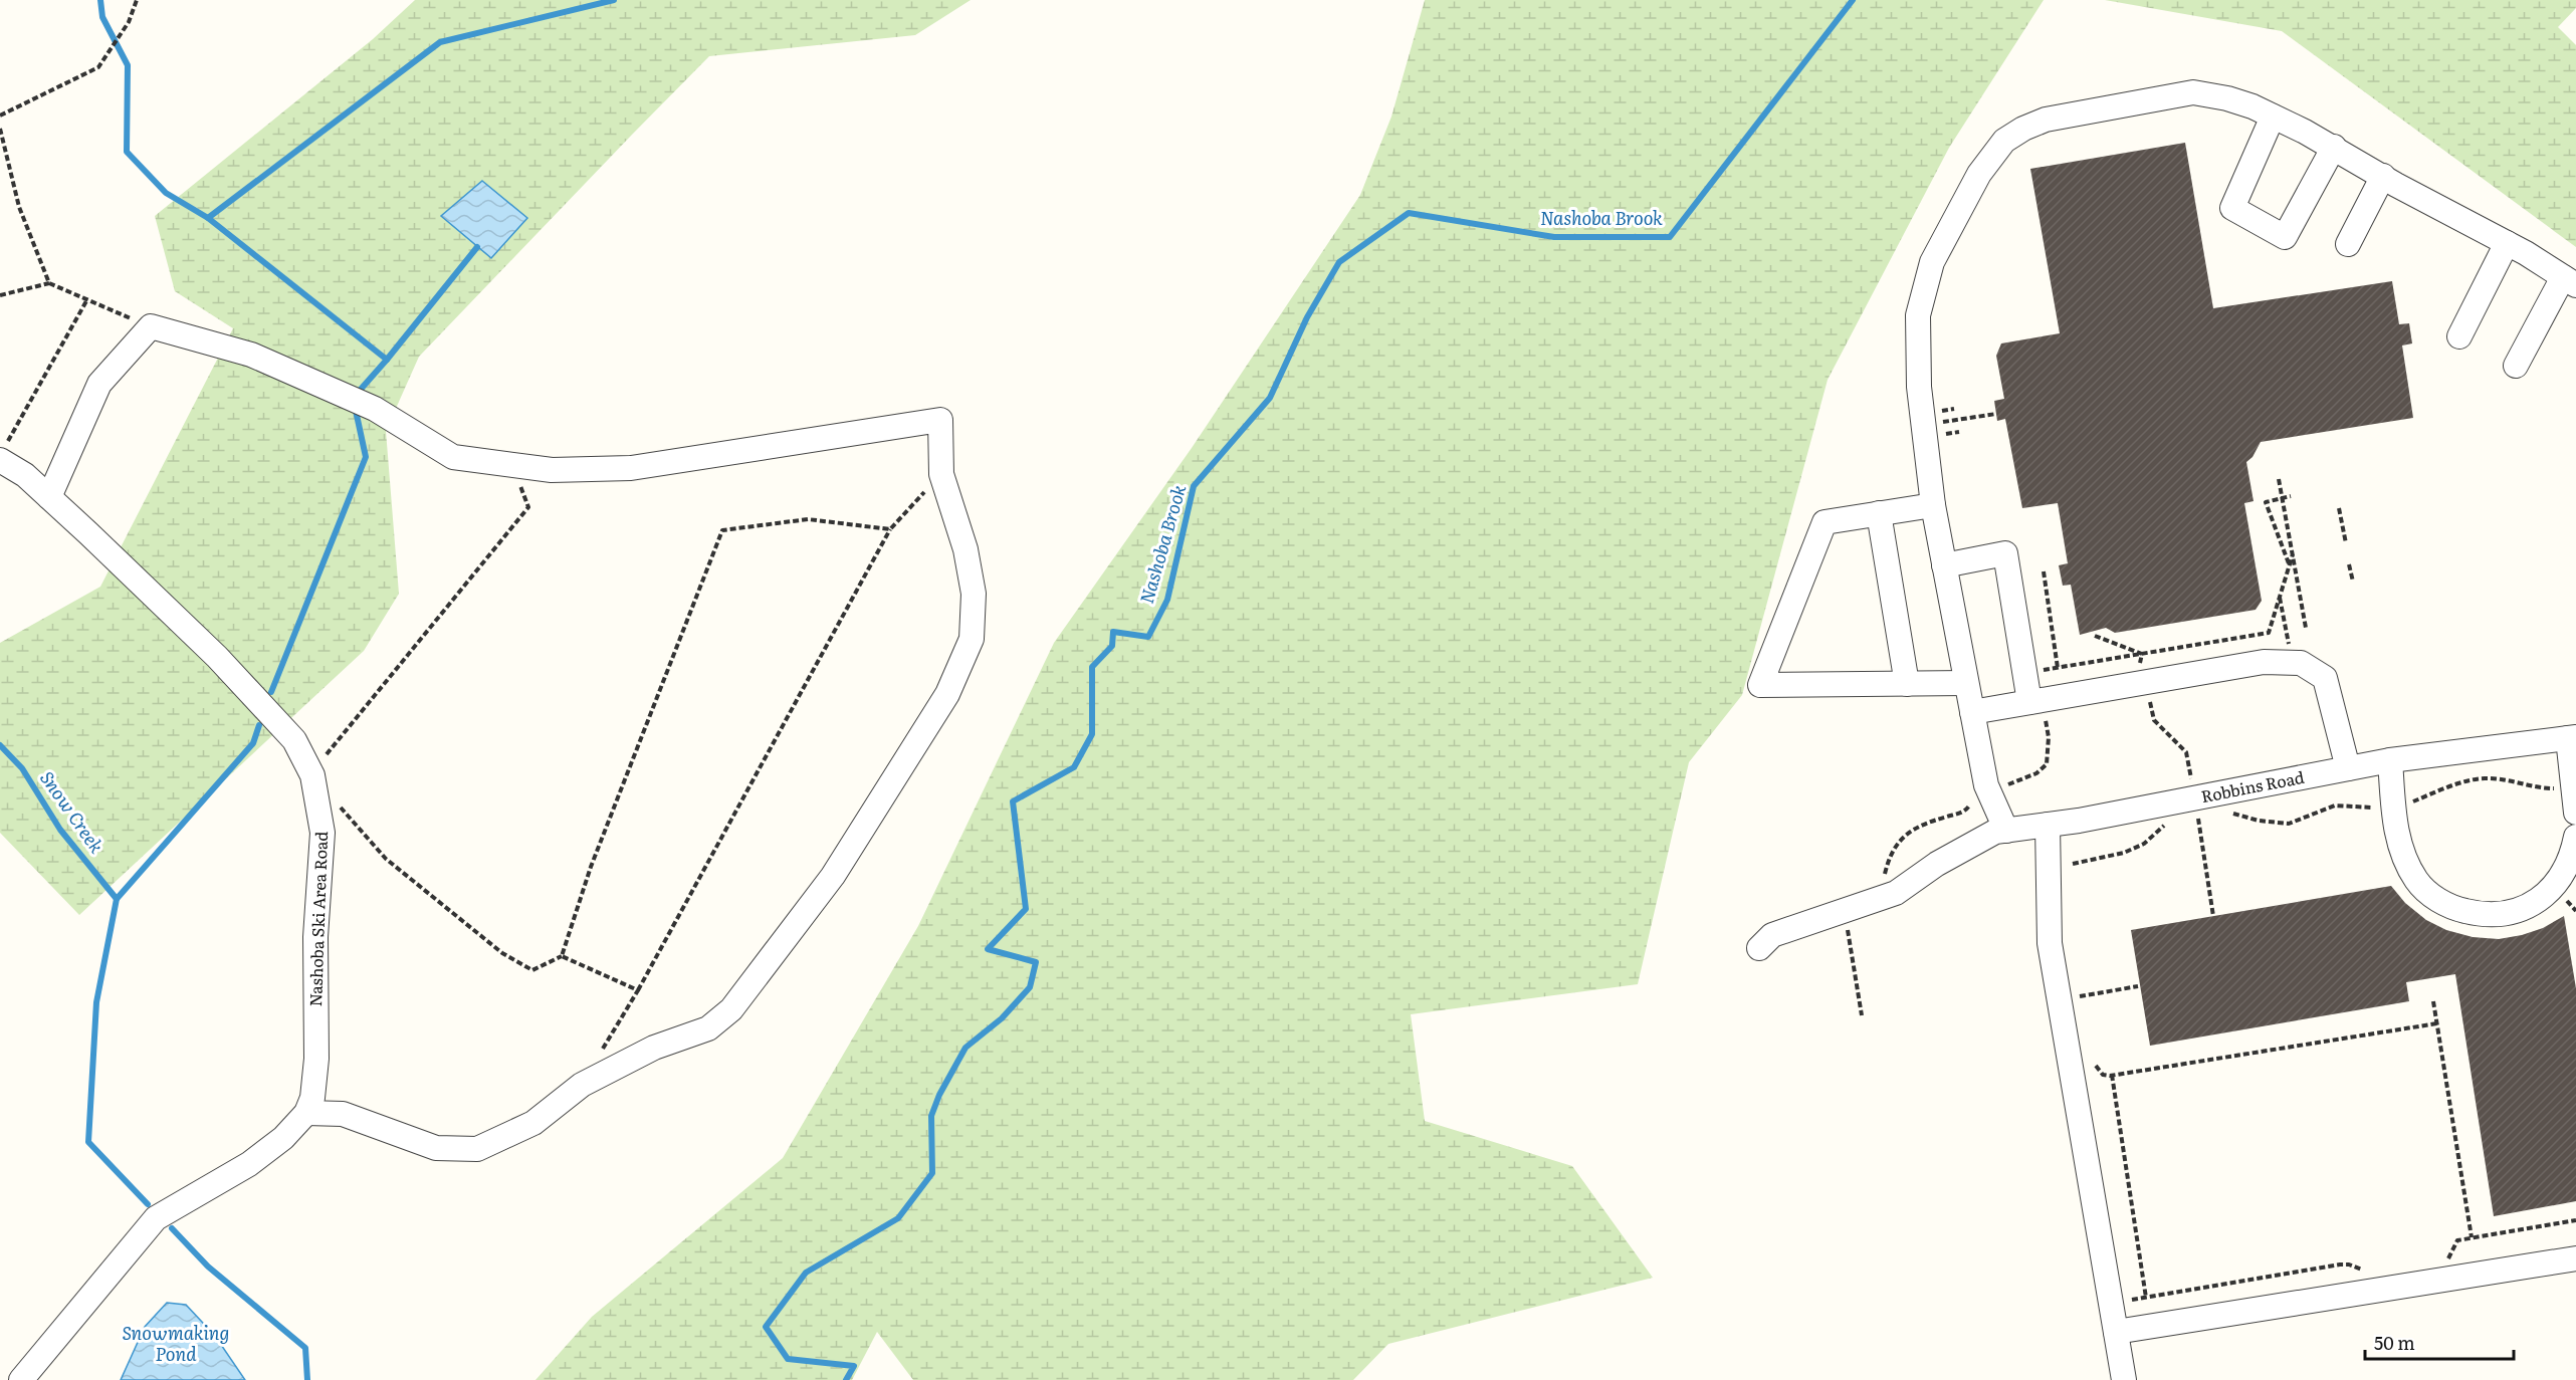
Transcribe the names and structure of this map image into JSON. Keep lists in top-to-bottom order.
{
  "streets": {
    "lane": ["Robbins Road", "Nashoba Ski Area Road"]
  },
  "water": ["Nashoba Brook", "Snow Creek", "Snowmaking Pond"],
  "scale_bar": "50 m"
}
